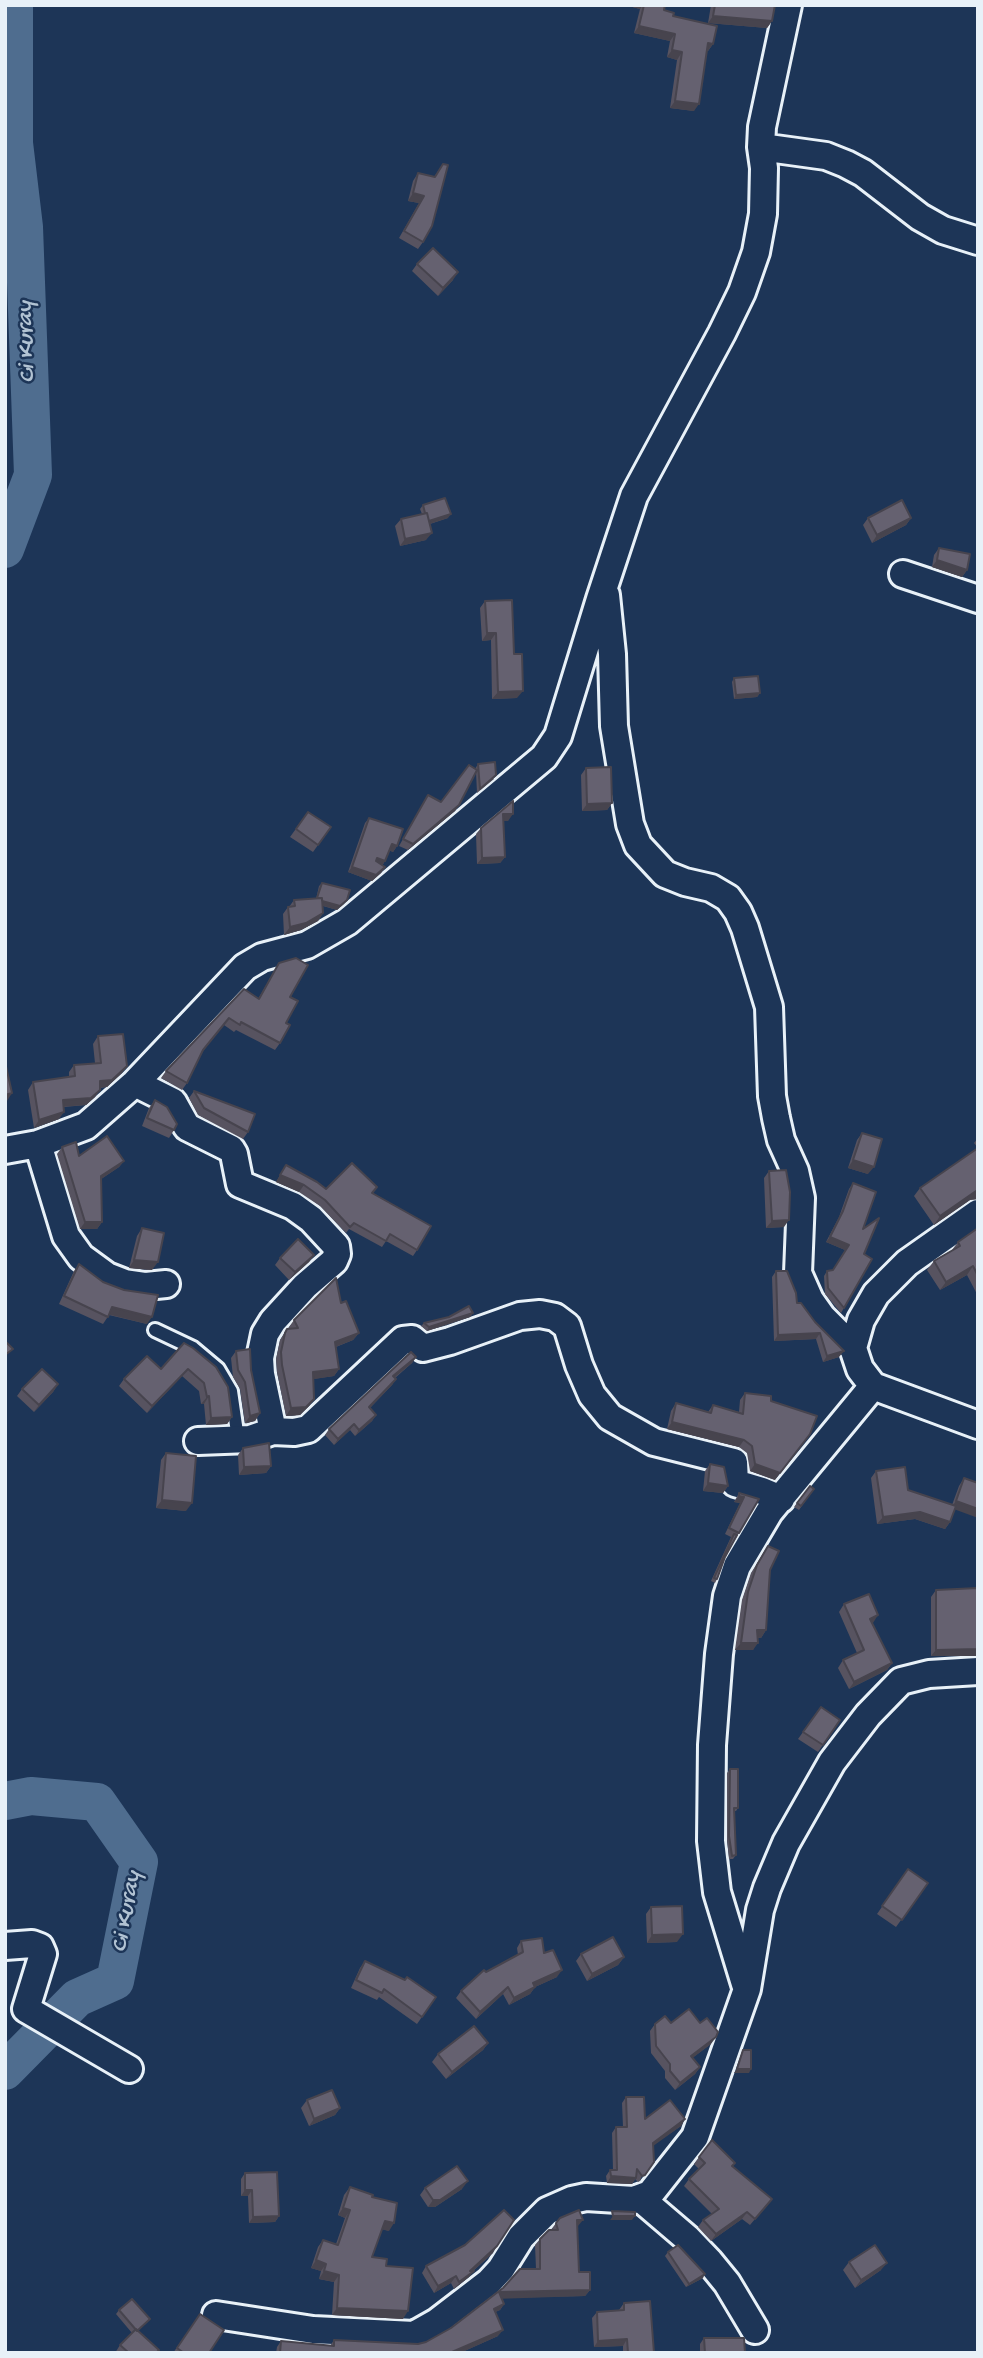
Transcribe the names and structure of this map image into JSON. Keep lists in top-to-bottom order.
{
  "water": ["Ci Kuray"]
}
